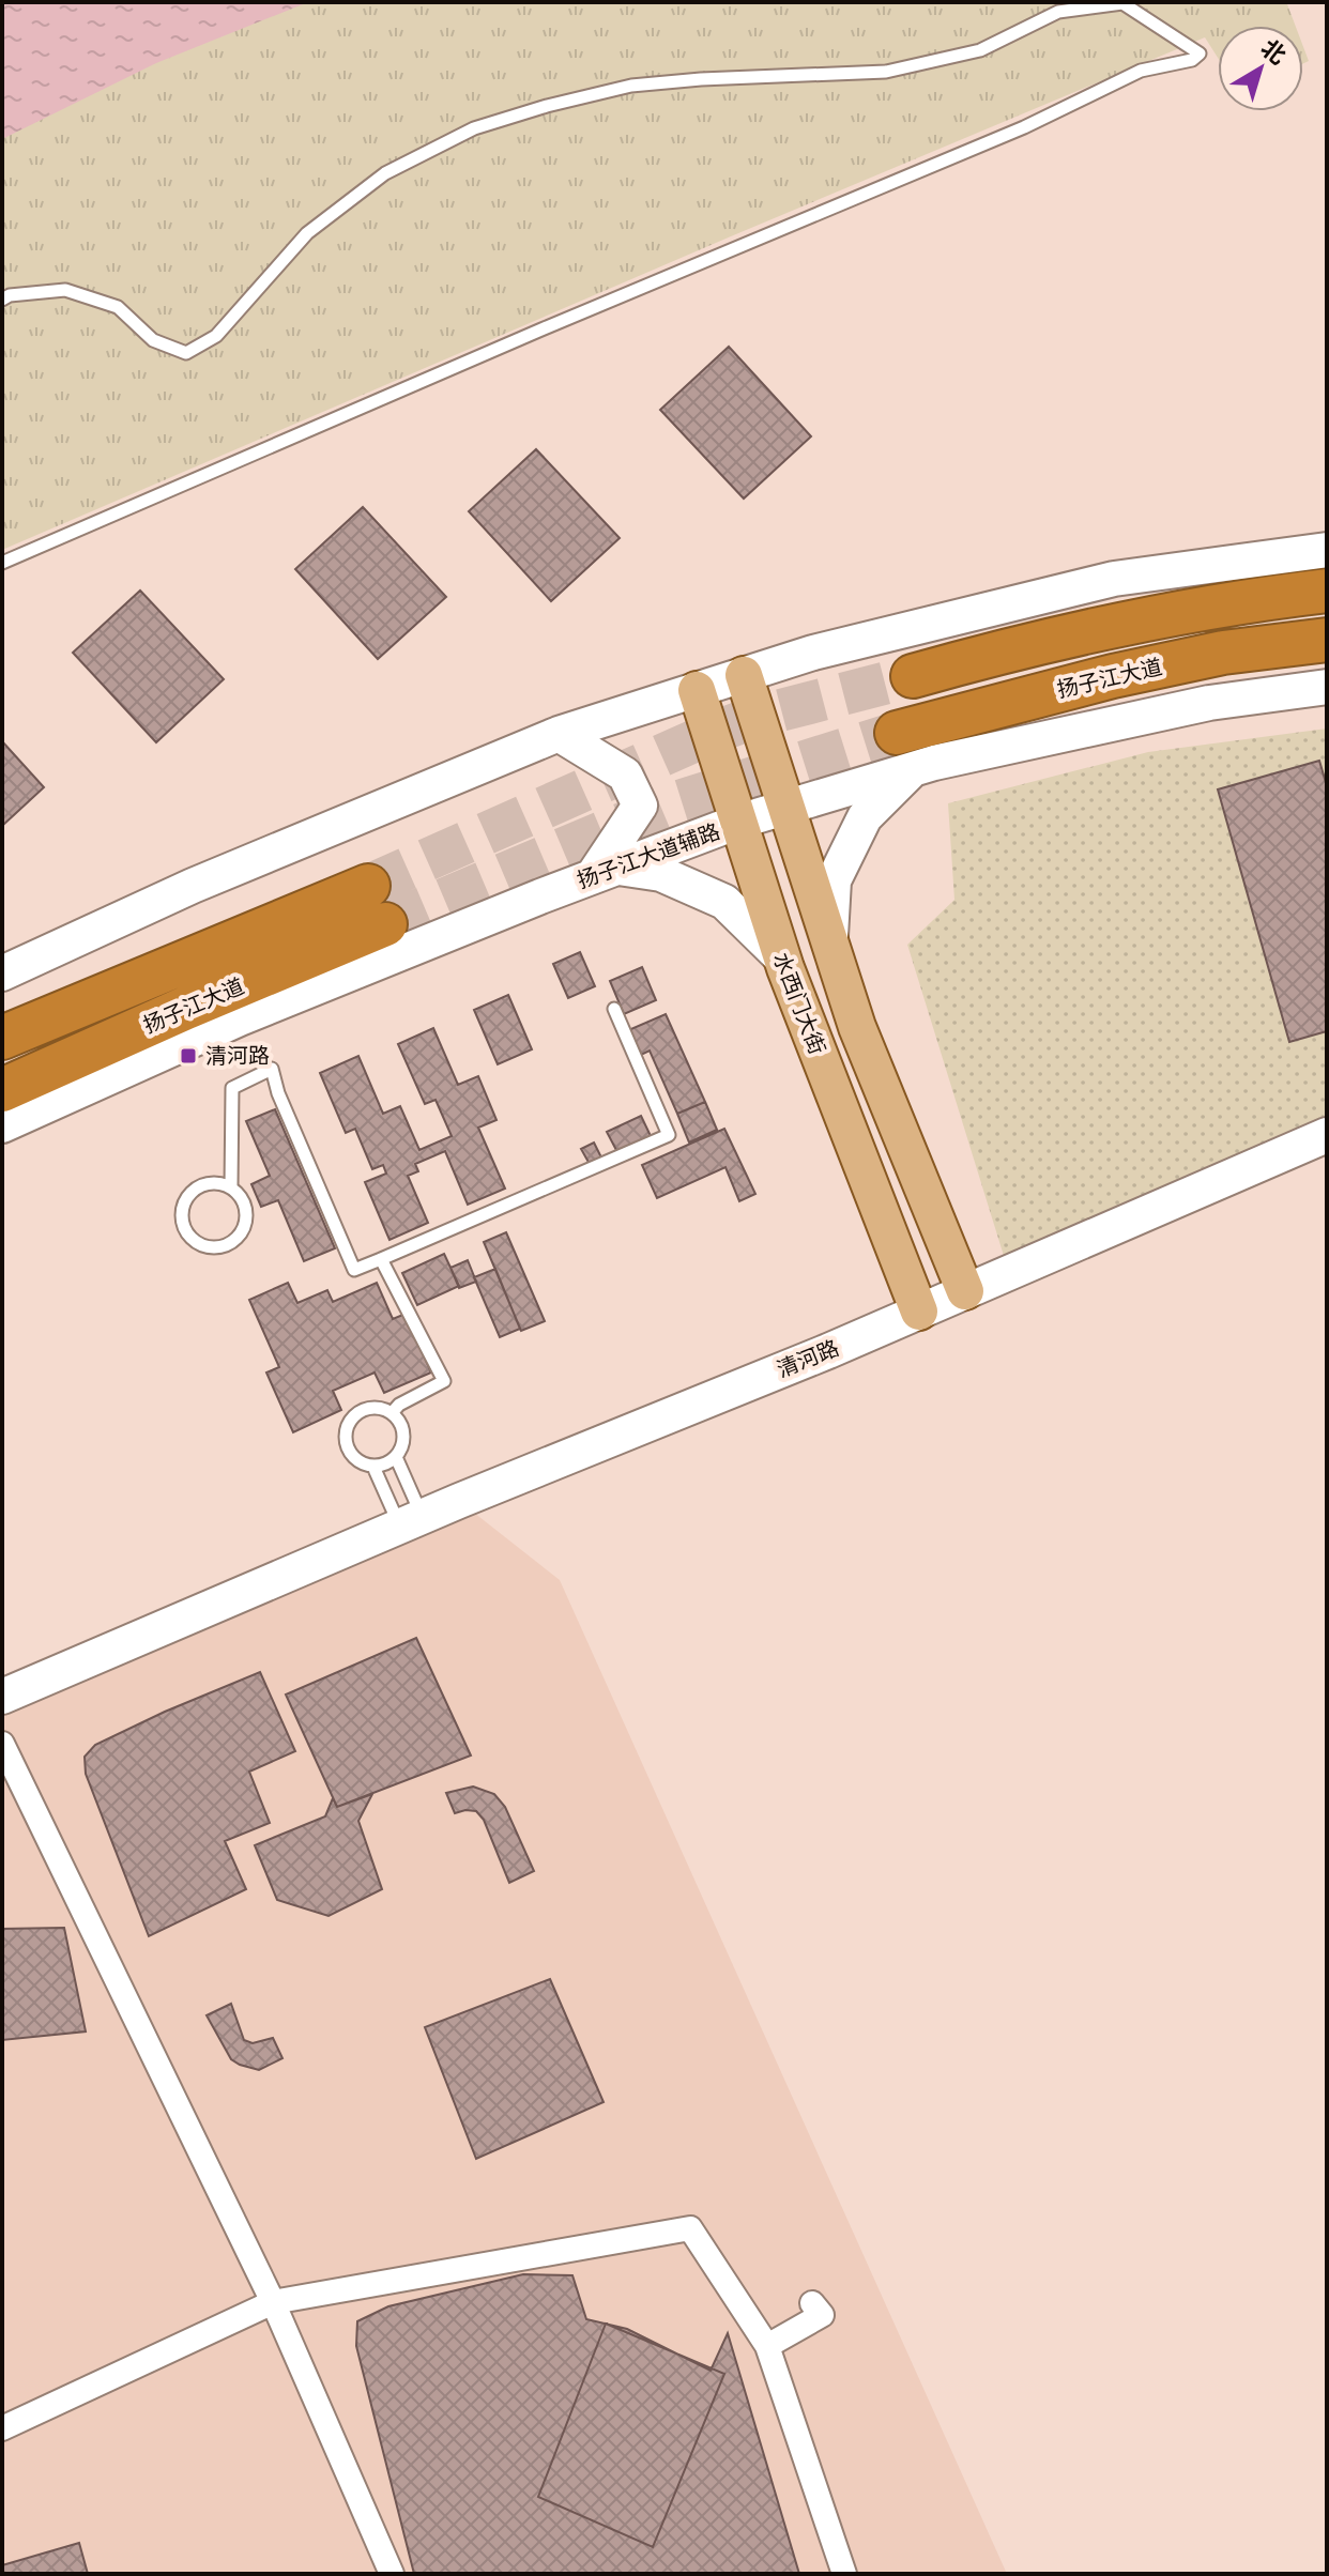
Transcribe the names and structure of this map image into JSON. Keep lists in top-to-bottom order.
{
  "streets": {
    "highway": ["扬子江大道"],
    "main road": ["扬子江大道辅路", "水西门大街", "清河路"]
  },
  "crossings": [
    ["扬子江大道", "扬子江大道辅路"],
    ["扬子江大道辅路", "水西门大街"],
    ["水西门大街", "清河路"]
  ],
  "places": {
    "transit": ["清河路"]
  },
  "north": "top right"
}
